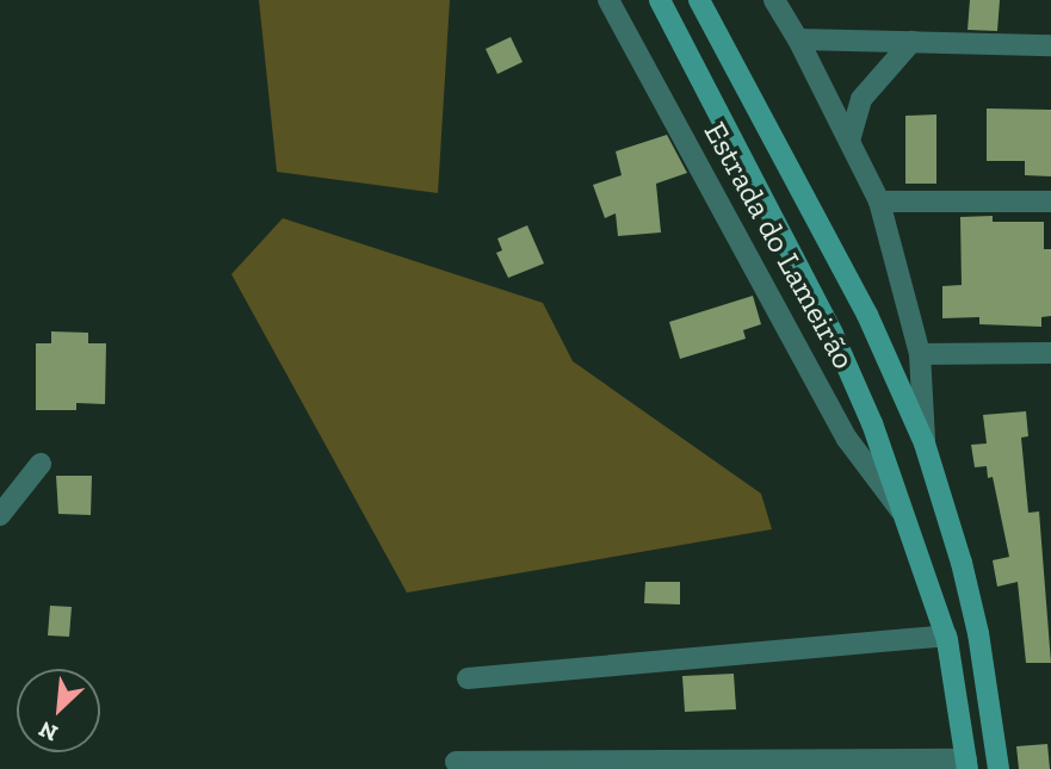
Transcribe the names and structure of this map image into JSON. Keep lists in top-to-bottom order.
{
  "streets": {
    "main road": ["Estrada do Lameirão"]
  },
  "north": "bottom left"
}
